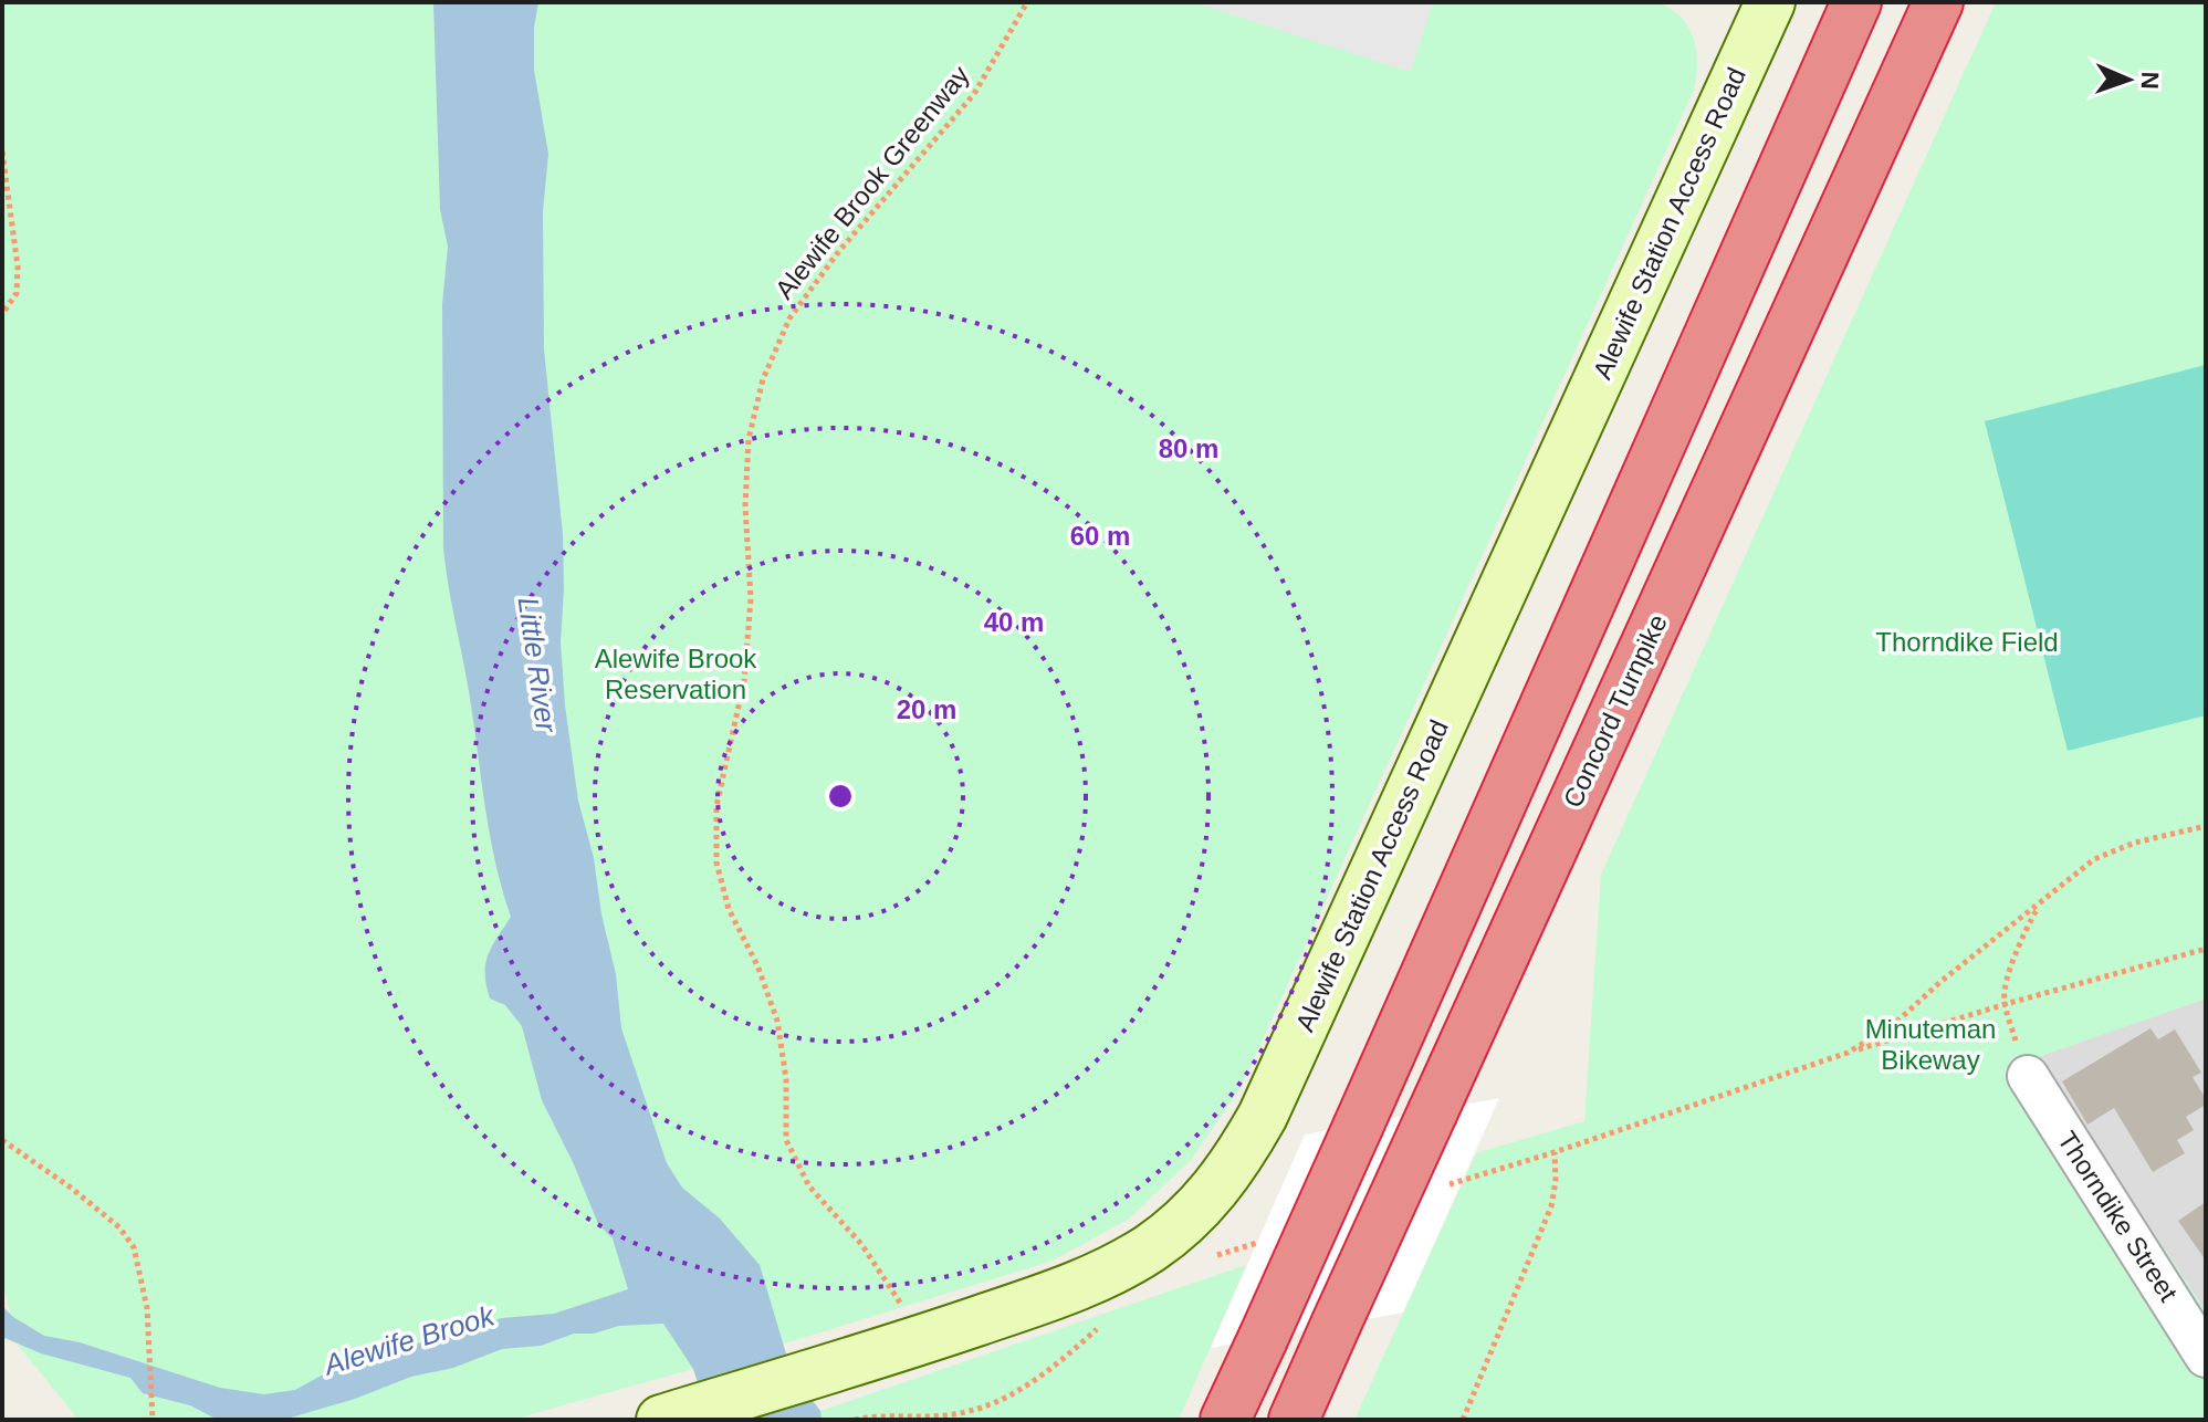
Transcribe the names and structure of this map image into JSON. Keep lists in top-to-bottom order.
{
  "streets": {
    "highway": ["Concord Turnpike"],
    "main road": ["Alewife Station Access Road"],
    "street": ["Thorndike Street"],
    "path": ["Alewife Brook Greenway"]
  },
  "crossings": [
    ["Alewife Brook Greenway", "Alewife Station Access Road"]
  ],
  "water": ["Little River", "Alewife Brook"],
  "parks": ["Thorndike Field", "Alewife Brook Reservation", "Minuteman Bikeway"],
  "north": "right",
  "rings": [
    "80 m",
    "60 m",
    "40 m",
    "20 m"
  ]
}
